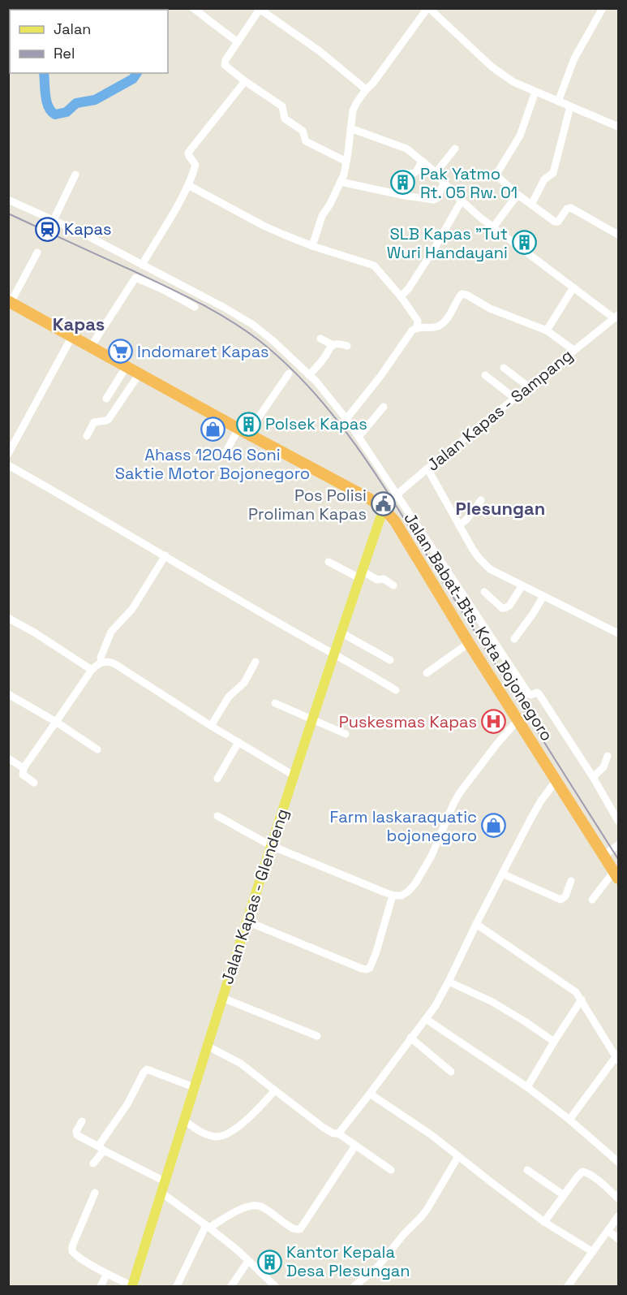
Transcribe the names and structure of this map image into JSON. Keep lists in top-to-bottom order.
{
  "streets": {
    "highway": ["Jalan Babat-Bts. Kota Bojonegoro"],
    "main road": ["Jalan Kapas - Glendeng"],
    "street": ["Jalan Kapas - Sampang"]
  },
  "crossings": [
    ["Jalan Kapas - Sampang", "Jalan Babat-Bts. Kota Bojonegoro"],
    ["Jalan Kapas - Sampang", "Jalan Kapas - Glendeng"],
    ["Jalan Babat-Bts. Kota Bojonegoro", "Jalan Kapas - Glendeng"]
  ],
  "districts": ["Kapas", "Plesungan"],
  "places": {
    "building": [
      "Pak Yatmo Rt. 05 Rw. 01",
      "SLB Kapas \"Tut Wuri Handayani",
      "Polsek Kapas",
      "Kantor Kepala Desa Plesungan"
    ],
    "station": ["Kapas"],
    "supermarket": ["Indomaret Kapas"],
    "shop": ["Ahass 12046 Soni Saktie Motor Bojonegoro", "Farm laskaraquatic bojonegoro"],
    "public building": ["Pos Polisi Proliman Kapas"],
    "hospital": ["Puskesmas Kapas"]
  },
  "legend": ["Jalan", "Rel"]
}
